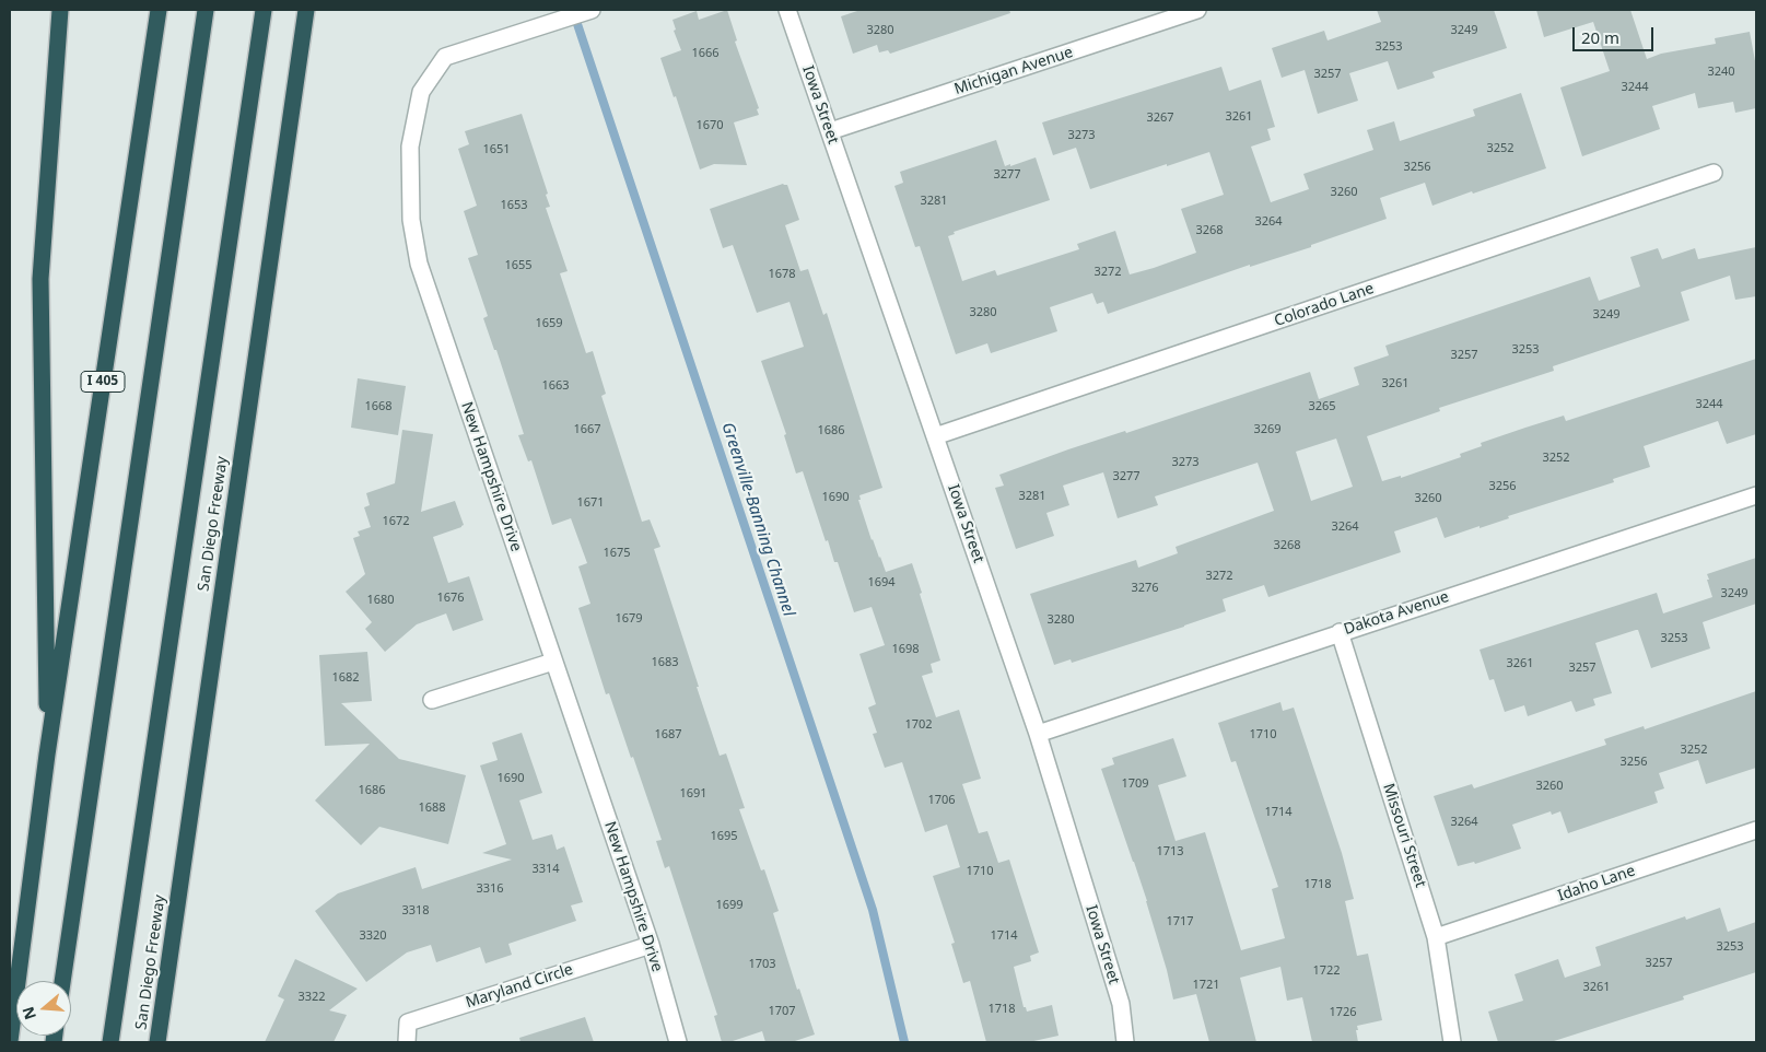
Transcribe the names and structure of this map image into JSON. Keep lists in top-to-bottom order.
{
  "streets": {
    "highway": ["I 405", "San Diego Freeway"],
    "street": [
      "Michigan Avenue",
      "Iowa Street",
      "Colorado Lane",
      "New Hampshire Drive",
      "Dakota Avenue",
      "Missouri Street",
      "Idaho Lane",
      "Maryland Circle"
    ]
  },
  "crossings": [
    ["Michigan Avenue", "Iowa Street"],
    ["Iowa Street", "Colorado Lane"],
    ["Iowa Street", "Dakota Avenue"],
    ["New Hampshire Drive", "Maryland Circle"],
    ["Dakota Avenue", "Missouri Street"],
    ["Missouri Street", "Idaho Lane"]
  ],
  "water": ["Greenville-Banning Channel"],
  "house_numbers": [
    "3280",
    "3249",
    "3253",
    "1666",
    "3240",
    "3257",
    "3244",
    "3261",
    "3267",
    "1670",
    "3273",
    "3252",
    "1651",
    "3256",
    "3277",
    "3260",
    "3281",
    "1653",
    "3264",
    "3268",
    "1655",
    "3272",
    "1678",
    "3280",
    "3249",
    "1659",
    "3253",
    "3257",
    "3261",
    "1663",
    "3244",
    "1668",
    "3265",
    "1667",
    "3269",
    "1686",
    "3252",
    "3273",
    "3277",
    "3256",
    "3281",
    "1690",
    "3260",
    "1671",
    "1672",
    "3264",
    "3268",
    "1675",
    "3272",
    "1694",
    "3276",
    "3249",
    "1676",
    "1680",
    "1679",
    "3280",
    "3253",
    "1698",
    "1683",
    "3261",
    "3257",
    "1682",
    "1702",
    "1687",
    "1710",
    "3252",
    "3256",
    "1690",
    "1709",
    "3260",
    "1686",
    "1691",
    "1706",
    "1688",
    "1714",
    "3264",
    "1695",
    "1713",
    "3314",
    "1710",
    "1718",
    "3316",
    "1699",
    "3318",
    "1717",
    "3320",
    "1714",
    "3253",
    "3257",
    "1703",
    "1722",
    "1721",
    "3261",
    "3322",
    "1718",
    "1707",
    "1726"
  ],
  "scale_bar": "20 m",
  "north": "left"
}
